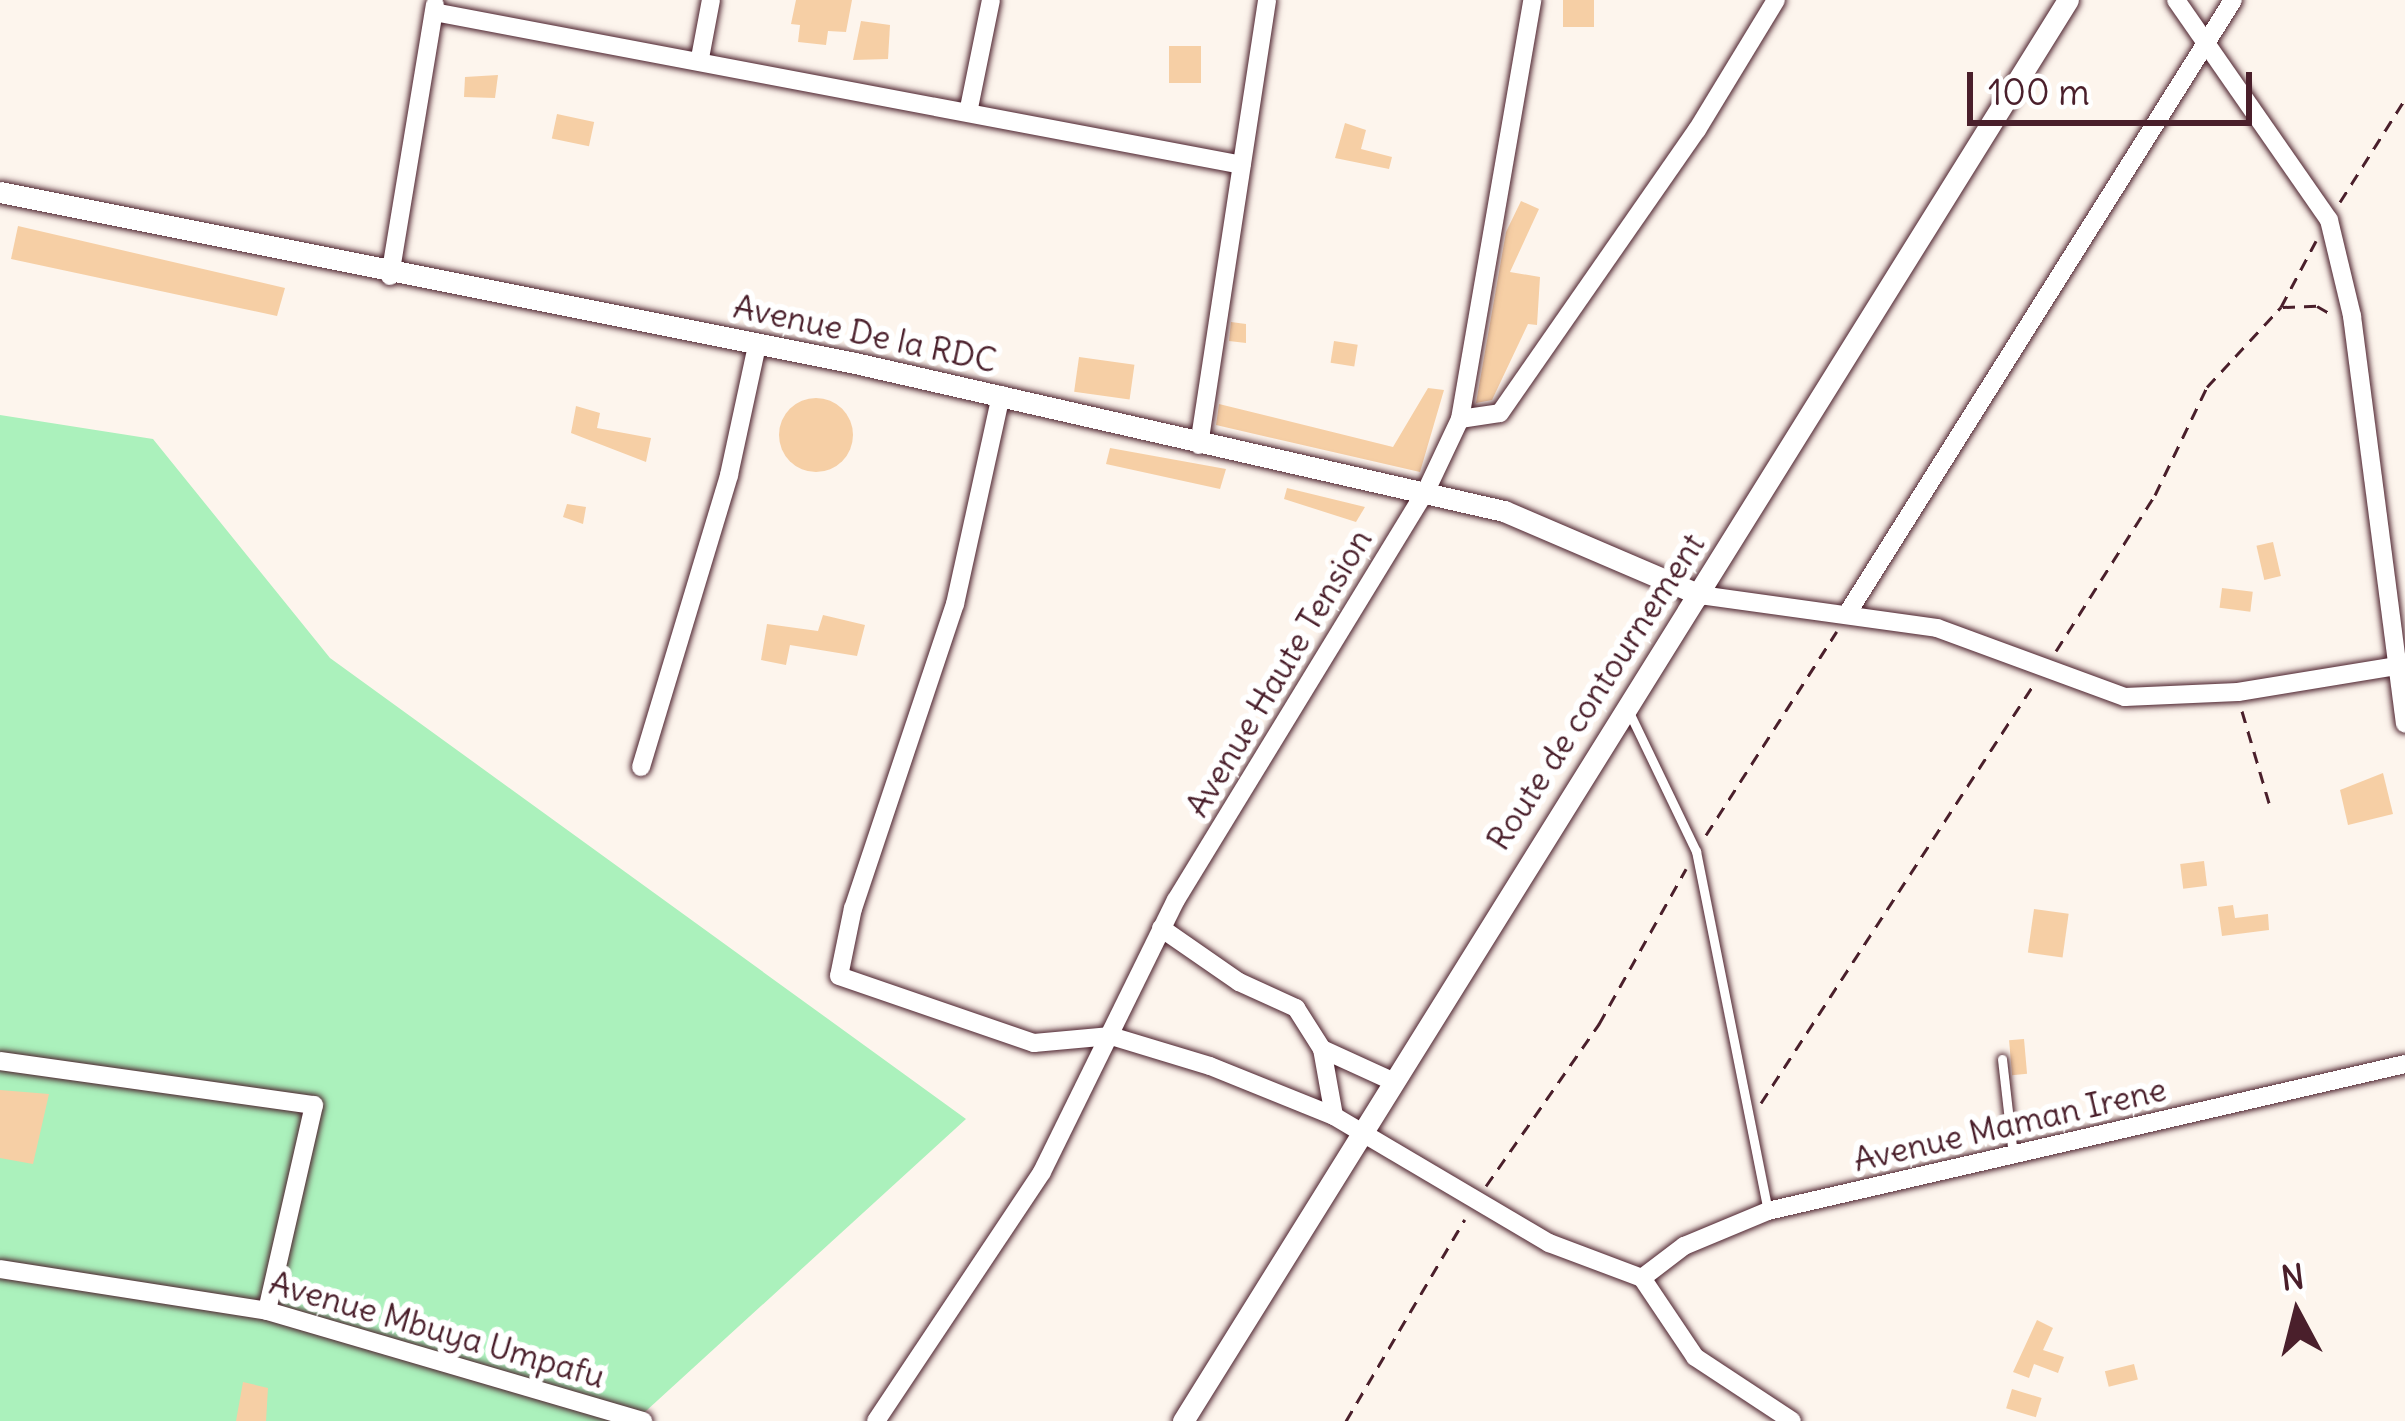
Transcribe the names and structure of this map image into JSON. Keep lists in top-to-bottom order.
{
  "streets": {
    "street": [
      "Avenue De la RDC",
      "Avenue Haute Tension",
      "Route de contournement",
      "Avenue Maman Irene",
      "Avenue Mbuya Umpafu"
    ]
  },
  "crossings": [
    ["Avenue De la RDC", "Avenue Haute Tension"],
    ["Avenue De la RDC", "Route de contournement"]
  ],
  "scale_bar": "100 m",
  "north": "top"
}
